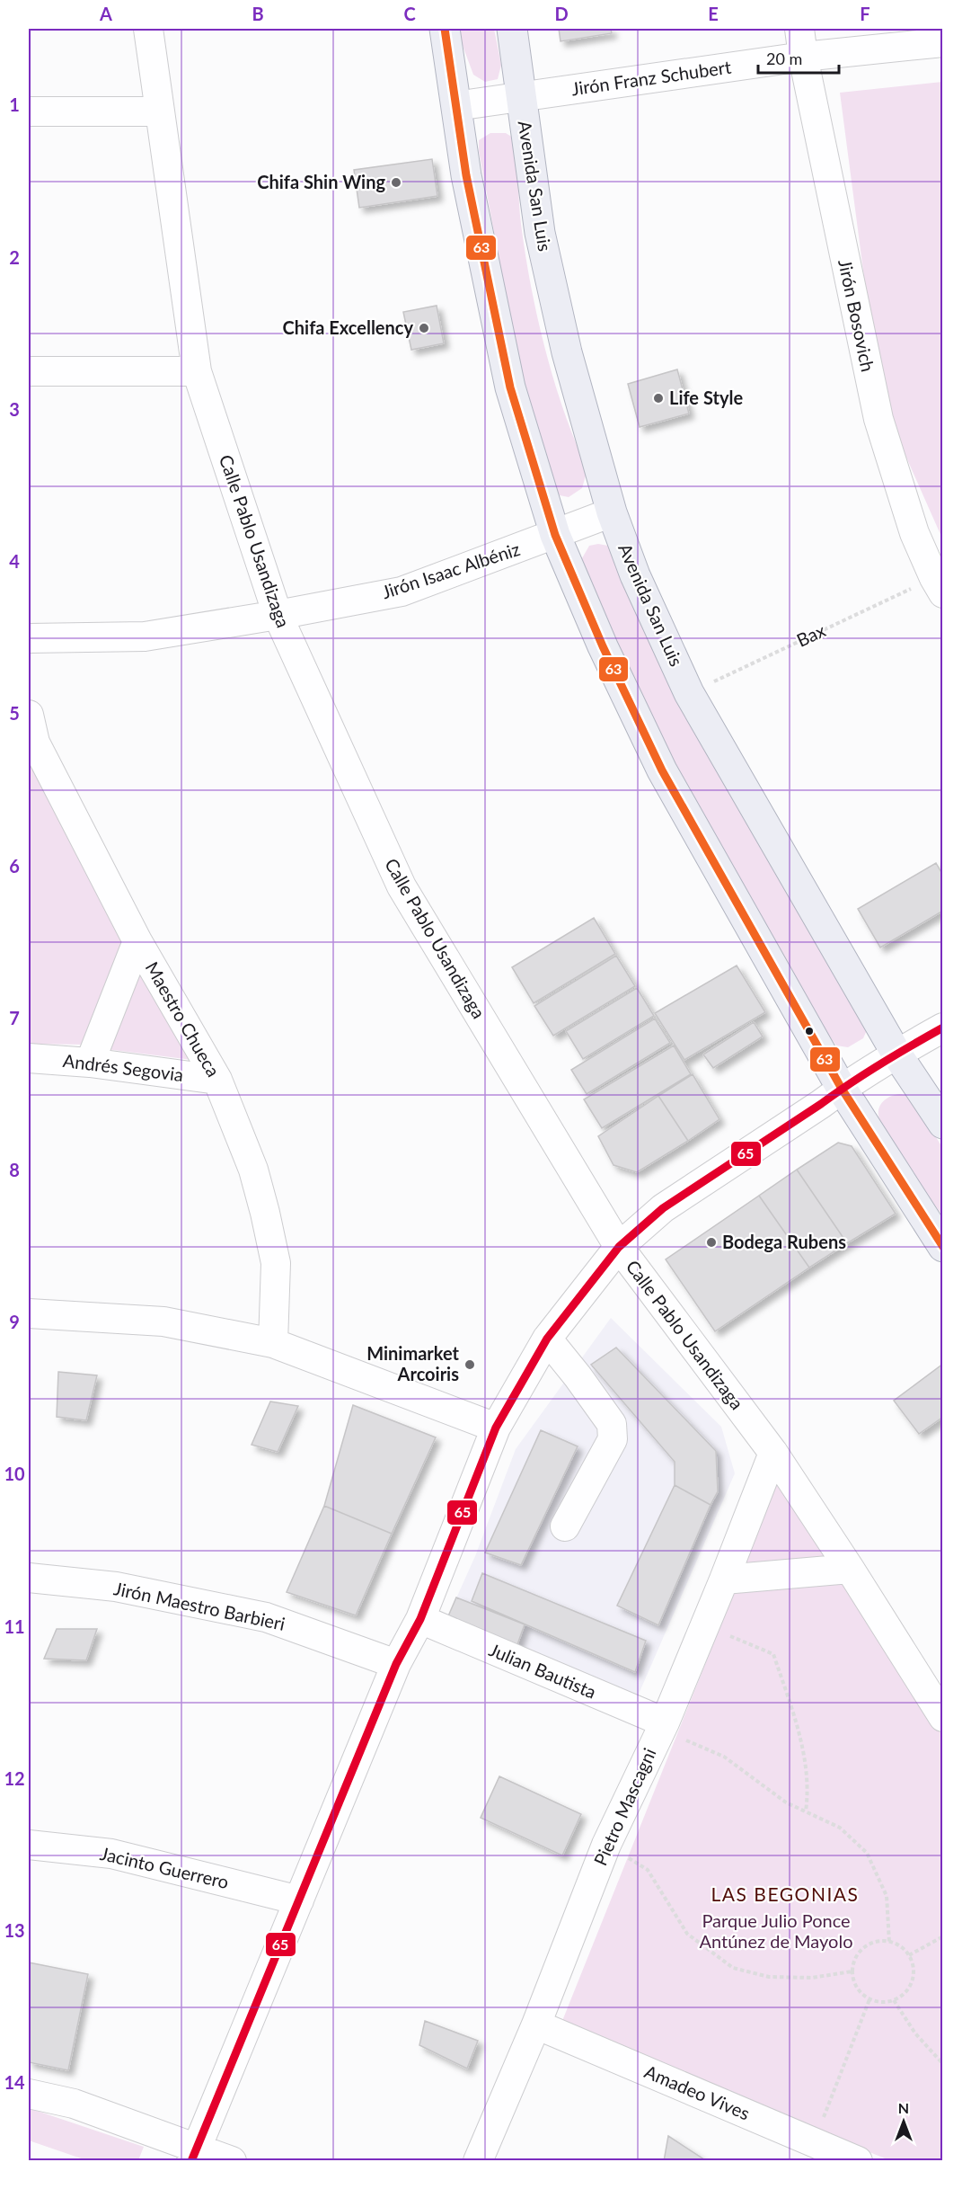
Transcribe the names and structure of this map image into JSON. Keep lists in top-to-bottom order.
{
  "streets": {
    "main road": ["Avenida San Luis"],
    "street": [
      "Jirón Franz Schubert",
      "Jirón Bosovich",
      "Calle Pablo Usandizaga",
      "Jirón Isaac Albéniz",
      "Maestro Chueca",
      "Andrés Segovia",
      "Jirón Maestro Barbieri",
      "Julian Bautista",
      "Pietro Mascagni",
      "Jacinto Guerrero",
      "Amadeo Vives"
    ],
    "path": ["Bax"]
  },
  "crossings": [
    ["Jirón Franz Schubert", "Avenida San Luis"],
    ["Jirón Franz Schubert", "Jirón Bosovich"],
    ["Avenida San Luis", "Jirón Isaac Albéniz"],
    ["Avenida San Luis", "Bax"],
    ["Jirón Bosovich", "Bax"],
    ["Calle Pablo Usandizaga", "Jirón Isaac Albéniz"],
    ["Calle Pablo Usandizaga", "Pietro Mascagni"],
    ["Maestro Chueca", "Andrés Segovia"],
    ["Julian Bautista", "Pietro Mascagni"],
    ["Pietro Mascagni", "Amadeo Vives"]
  ],
  "districts": ["LAS BEGONIAS"],
  "parks": ["Parque Julio Ponce Antúnez de Mayolo"],
  "places": [
    "Chifa Shin Wing",
    "Chifa Excellency",
    "Life Style",
    "Bodega Rubens",
    "Minimarket Arcoiris"
  ],
  "lines": ["transit line 63", "transit line 65"],
  "scale_bar": "20 m",
  "north": "top",
  "grid": {
    "columns": [
      "A",
      "B",
      "C",
      "D",
      "E",
      "F"
    ],
    "rows": [
      "1",
      "2",
      "3",
      "4",
      "5",
      "6",
      "7",
      "8",
      "9",
      "10",
      "11",
      "12",
      "13",
      "14"
    ]
  }
}
